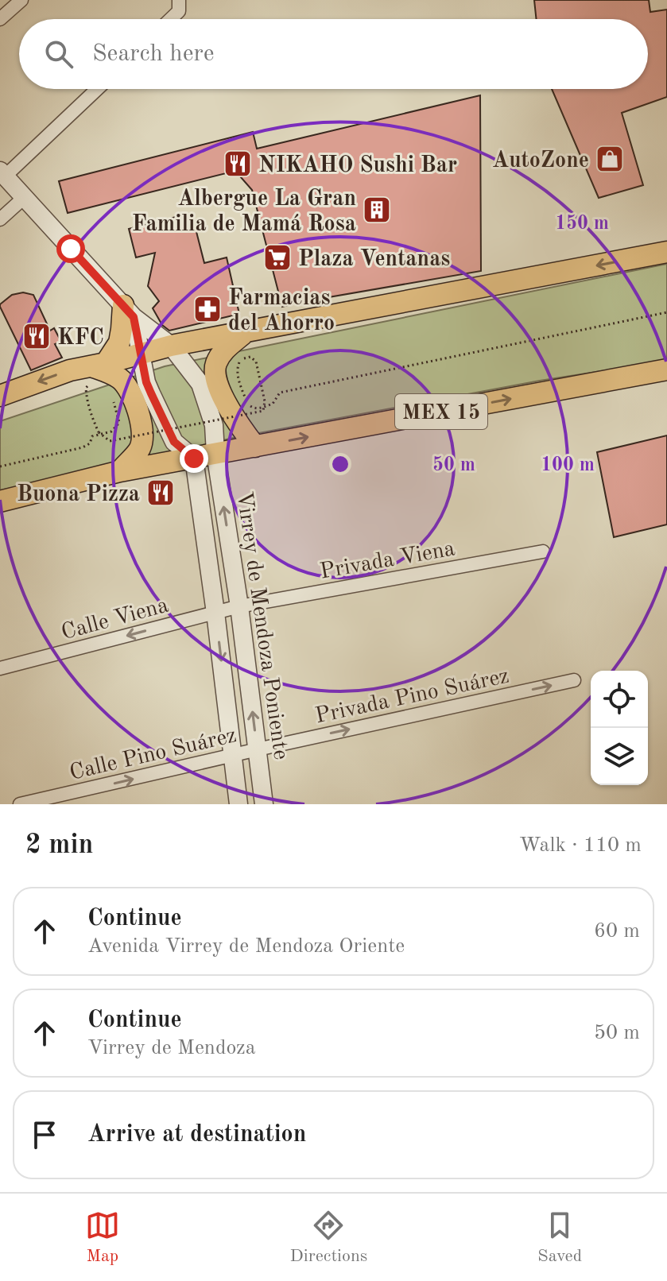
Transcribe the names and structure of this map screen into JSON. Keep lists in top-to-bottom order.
{
  "streets": {
    "main road": ["MEX 15"],
    "street": [
      "Privada Viena",
      "Calle Viena",
      "Virrey de Mendoza Poniente",
      "Privada Pino Suárez",
      "Calle Pino Suárez"
    ]
  },
  "crossings": [
    ["MEX 15", "Virrey de Mendoza Poniente"],
    ["Privada Viena", "Calle Viena"],
    ["Privada Viena", "Virrey de Mendoza Poniente"],
    ["Calle Viena", "Virrey de Mendoza Poniente"],
    ["Virrey de Mendoza Poniente", "Privada Pino Suárez"],
    ["Virrey de Mendoza Poniente", "Calle Pino Suárez"],
    ["Privada Pino Suárez", "Calle Pino Suárez"]
  ],
  "one_way": ["Calle Viena", "Privada Pino Suárez", "Calle Pino Suárez"],
  "places": {
    "shop": ["AutoZone"],
    "restaurant": ["NIKAHO Sushi Bar", "KFC", "Buona Pizza"],
    "building": ["Albergue La Gran Familia de Mamá Rosa"],
    "supermarket": ["Plaza Ventanas"],
    "pharmacy": ["Farmacias del Ahorro"]
  },
  "page": {
    "search": "Search here",
    "heading": ["2 min", "Walk · 110 m"],
    "list": [
      ["Continue", "Avenida Virrey de Mendoza Oriente", "60 m"],
      ["Continue", "Virrey de Mendoza", "50 m"],
      "Arrive at destination"
    ],
    "nav": ["Map", "Directions", "Saved"]
  },
  "rings": ["150 m", "50 m", "100 m"]
}
